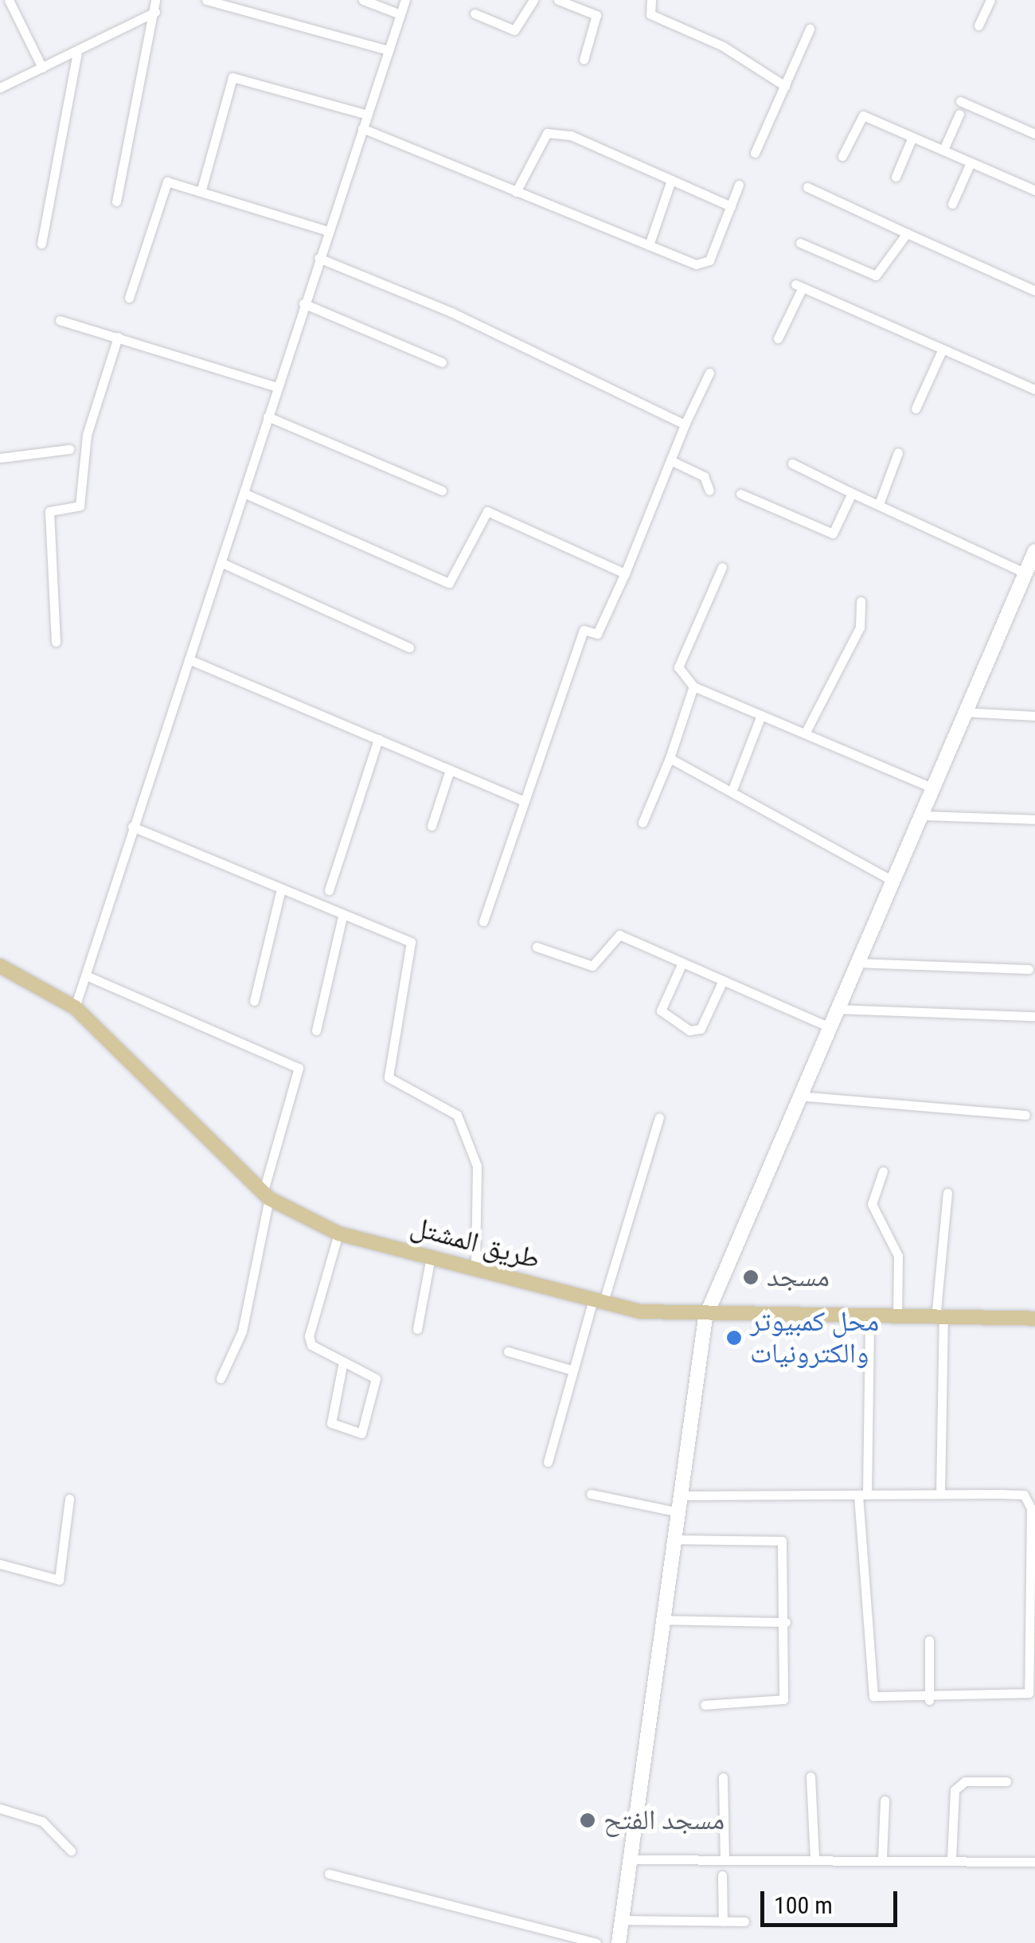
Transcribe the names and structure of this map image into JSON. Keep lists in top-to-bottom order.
{
  "streets": {
    "main road": ["طريق المشتل"]
  },
  "places": ["مسجد", "محل كمبيوتر والكترونيات", "مسجد الفتح"],
  "scale_bar": "100 m"
}
